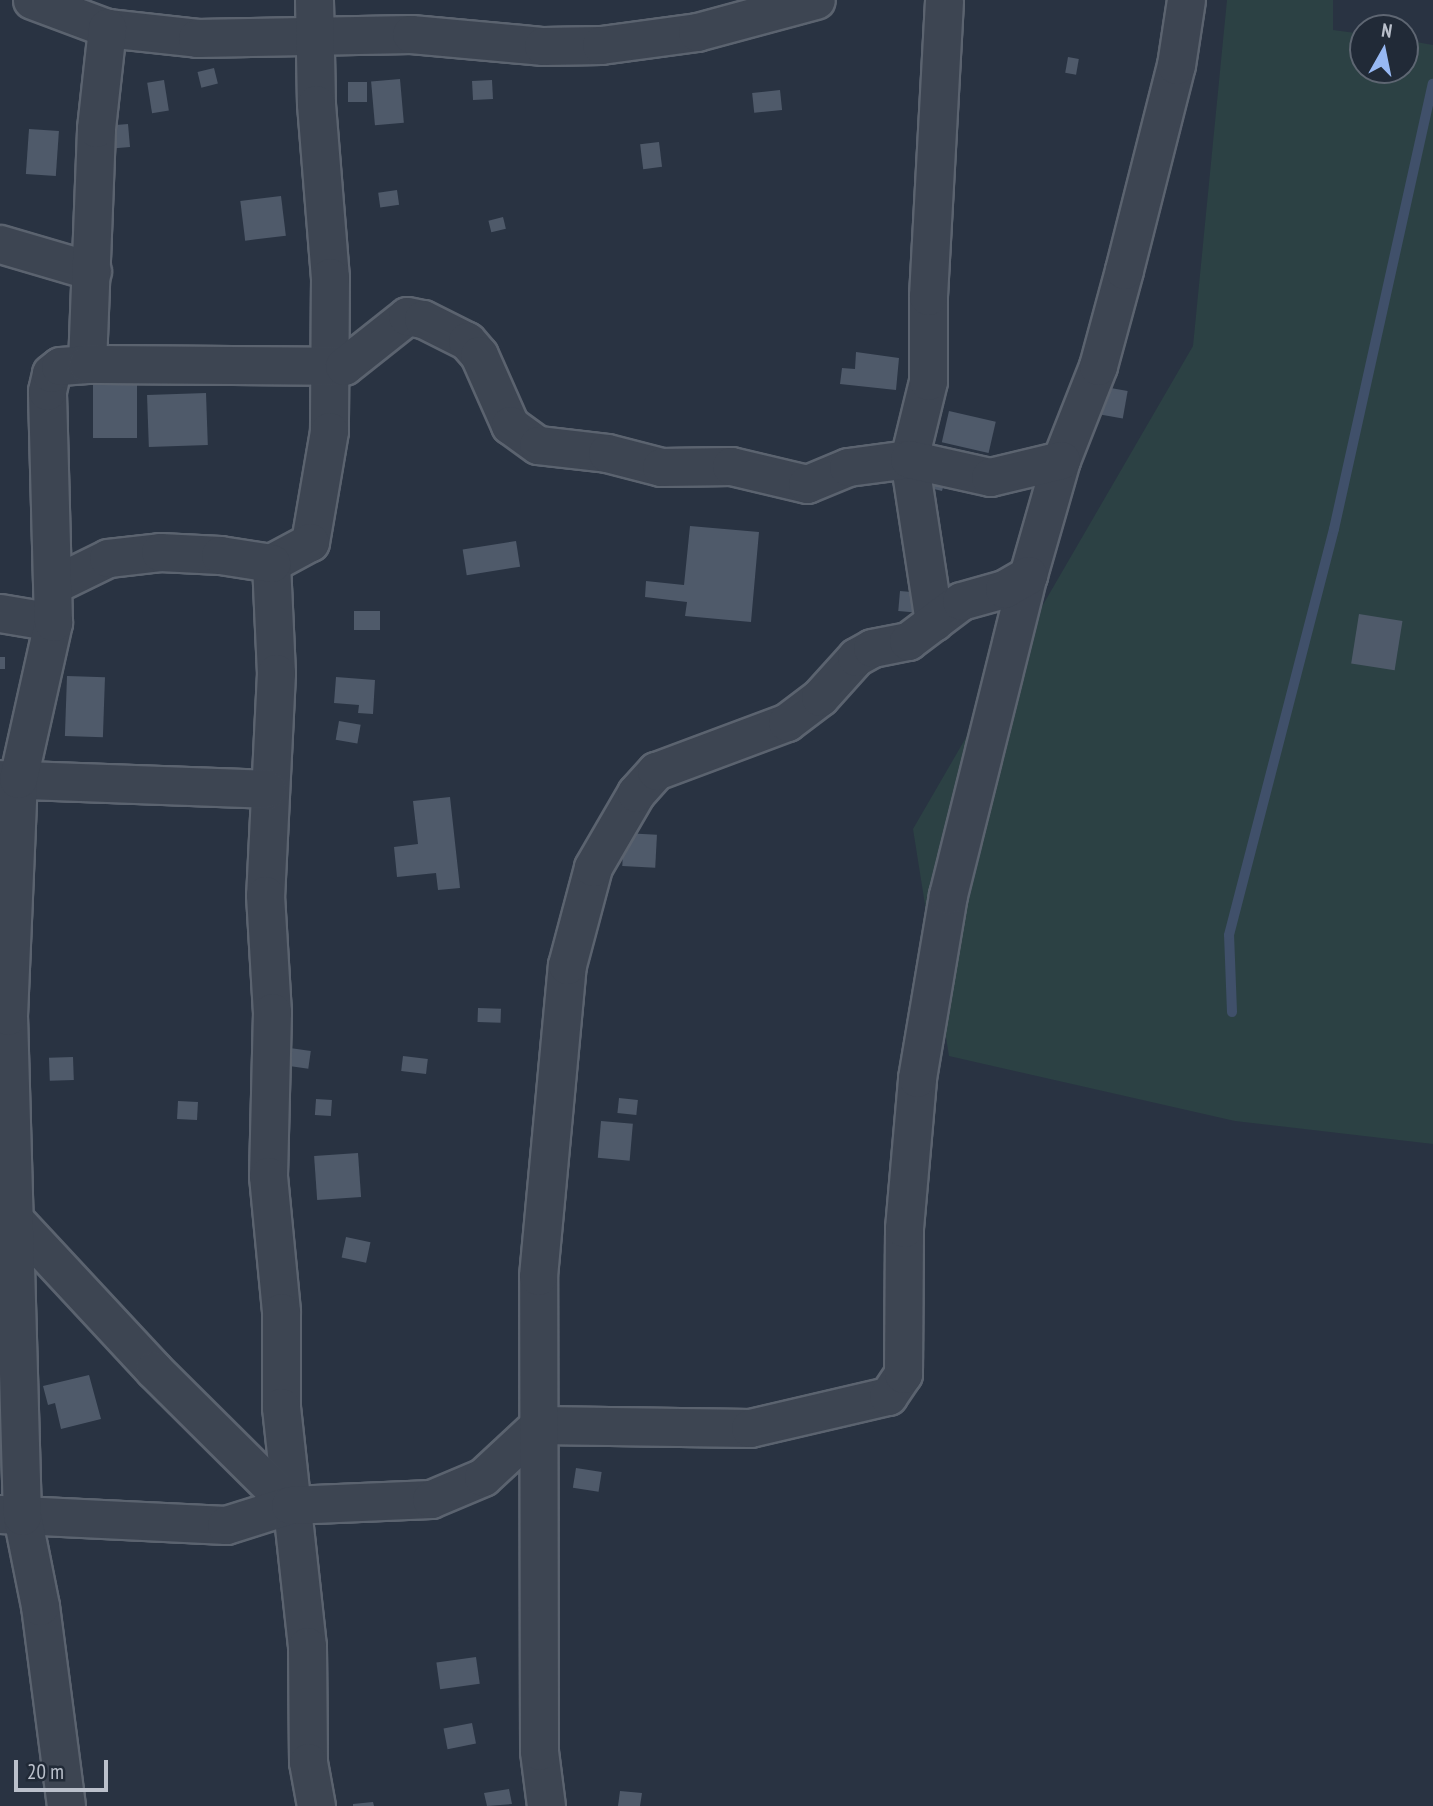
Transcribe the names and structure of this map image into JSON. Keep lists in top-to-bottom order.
{
  "scale_bar": "20 m",
  "north": "top"
}
